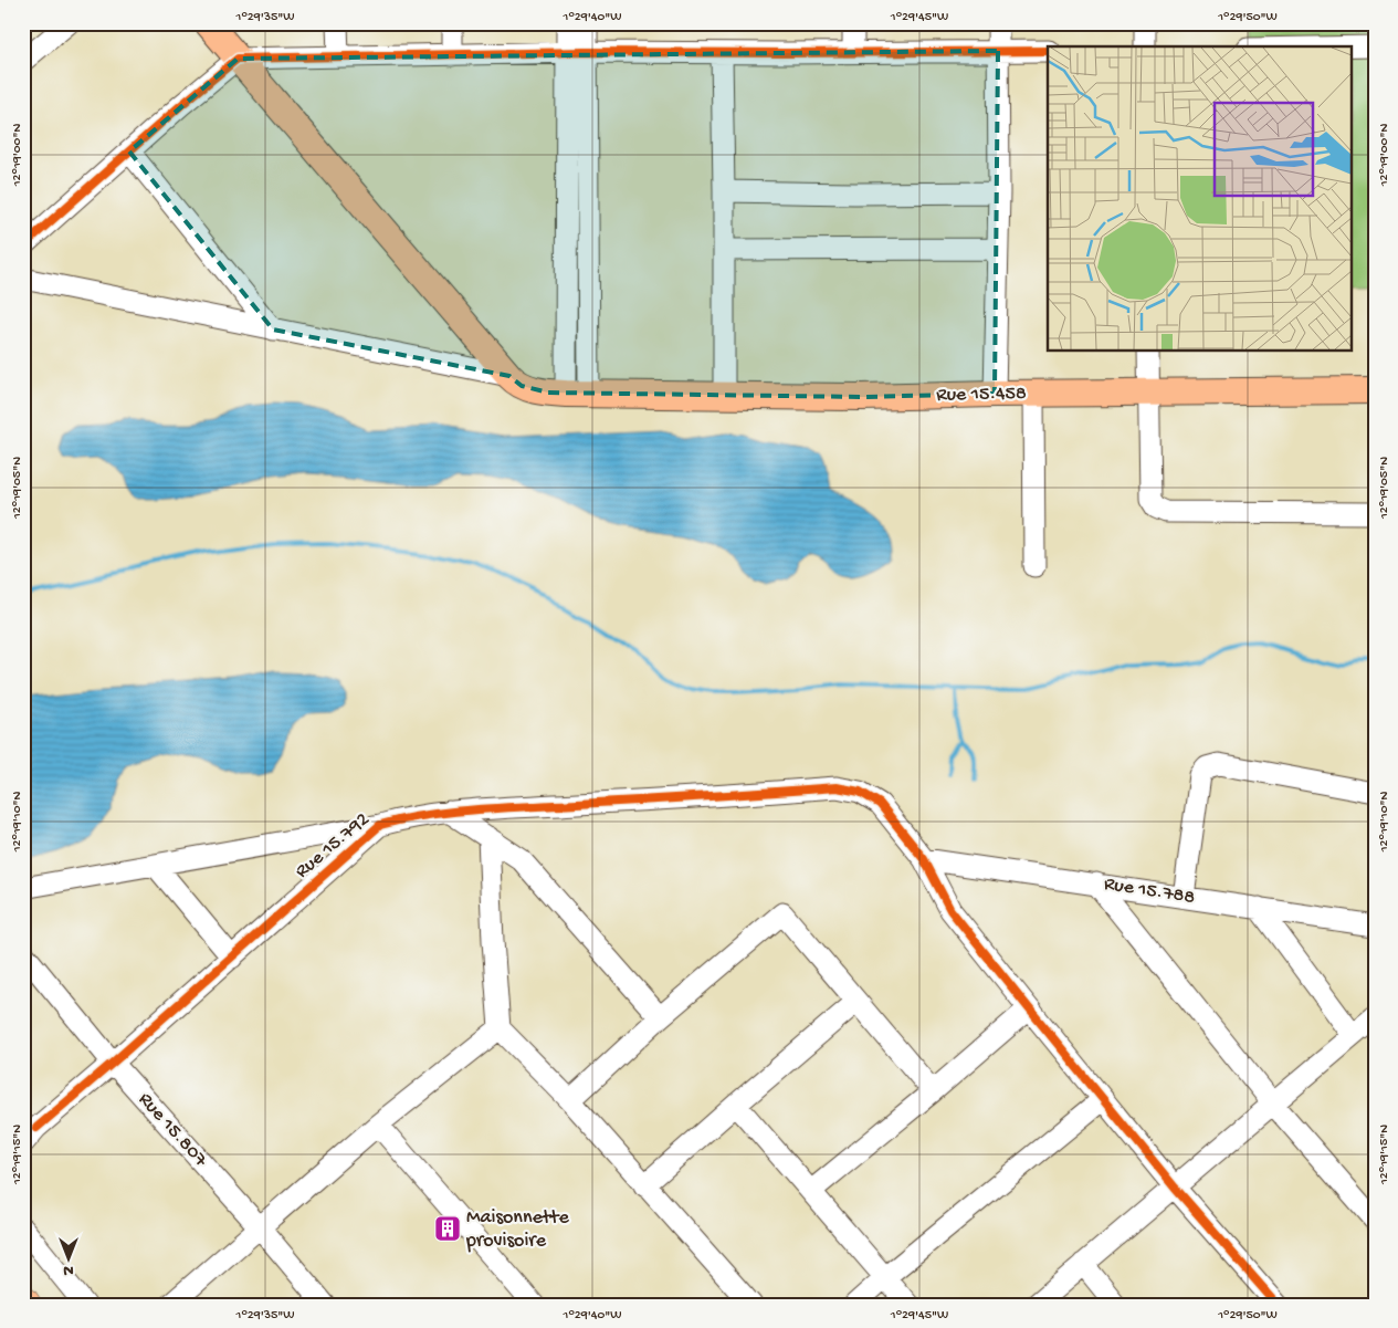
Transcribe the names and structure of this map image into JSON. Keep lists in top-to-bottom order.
{
  "streets": {
    "main road": ["Rue 15.458"],
    "street": ["Rue 15.792", "Rue 15.788", "Rue 15.807"]
  },
  "crossings": [
    ["Rue 15.792", "Rue 15.788"],
    ["Rue 15.792", "Rue 15.807"]
  ],
  "places": {
    "building": ["Maisonnette provisoire"]
  },
  "north": "bottom",
  "coordinates": [
    "1°29'35\"W",
    "1°29'40\"W",
    "1°29'45\"W",
    "1°29'50\"W",
    "12°19'00\"N",
    "12°19'05\"N",
    "12°19'10\"N",
    "12°19'15\"N"
  ]
}
